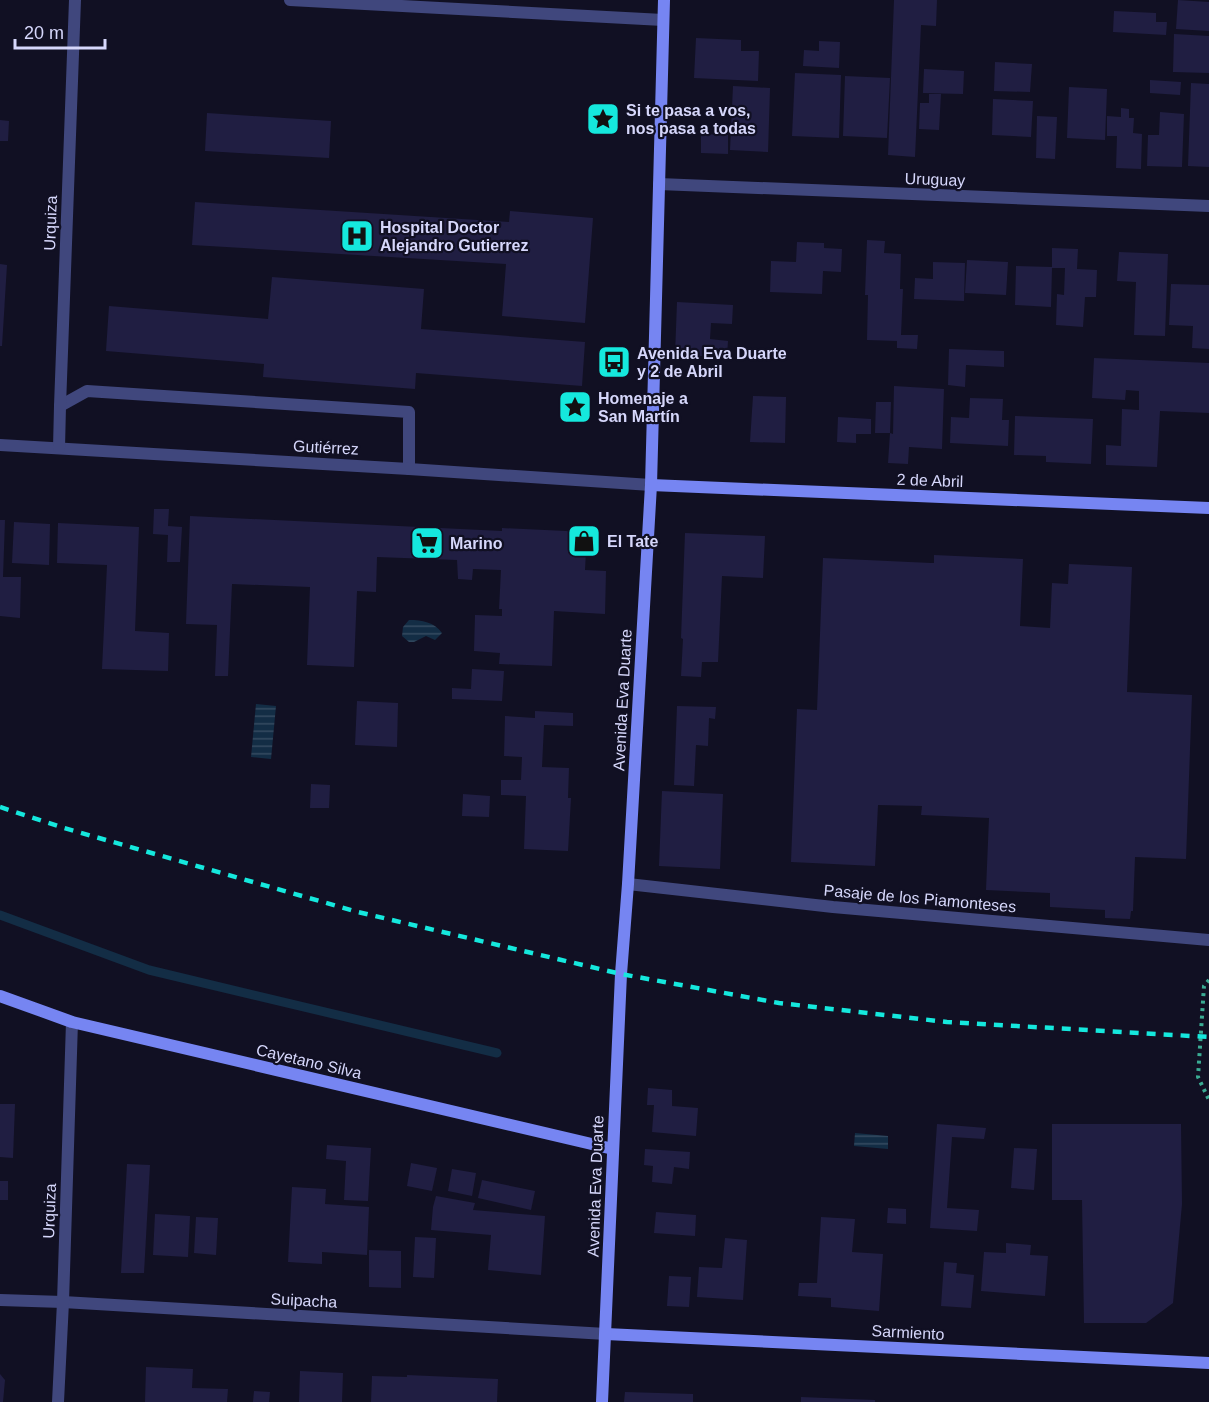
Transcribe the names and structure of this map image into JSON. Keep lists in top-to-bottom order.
{
  "streets": {
    "main road": [
      "2 de Abril",
      "Avenida Eva Duarte",
      "Cayetano Silva",
      "Sarmiento"
    ],
    "street": [
      "Uruguay",
      "Urquiza",
      "Gutiérrez",
      "Pasaje de los Piamonteses",
      "Suipacha"
    ]
  },
  "crossings": [
    ["Uruguay", "Avenida Eva Duarte"],
    ["Urquiza", "Gutiérrez"],
    ["Urquiza", "Cayetano Silva"],
    ["Urquiza", "Suipacha"],
    ["Gutiérrez", "2 de Abril"],
    ["Gutiérrez", "Avenida Eva Duarte"],
    ["2 de Abril", "Avenida Eva Duarte"],
    ["Avenida Eva Duarte", "Pasaje de los Piamonteses"],
    ["Avenida Eva Duarte", "Cayetano Silva"],
    ["Avenida Eva Duarte", "Suipacha"],
    ["Avenida Eva Duarte", "Sarmiento"],
    ["Suipacha", "Sarmiento"]
  ],
  "places": {
    "place": ["Si te pasa a vos, nos pasa a todas", "Homenaje a San Martín"],
    "hospital": ["Hospital Doctor Alejandro Gutierrez"],
    "bus stop": ["Avenida Eva Duarte y 2 de Abril"],
    "shop": ["El Tate"],
    "supermarket": ["Marino"]
  },
  "scale_bar": "20 m"
}
